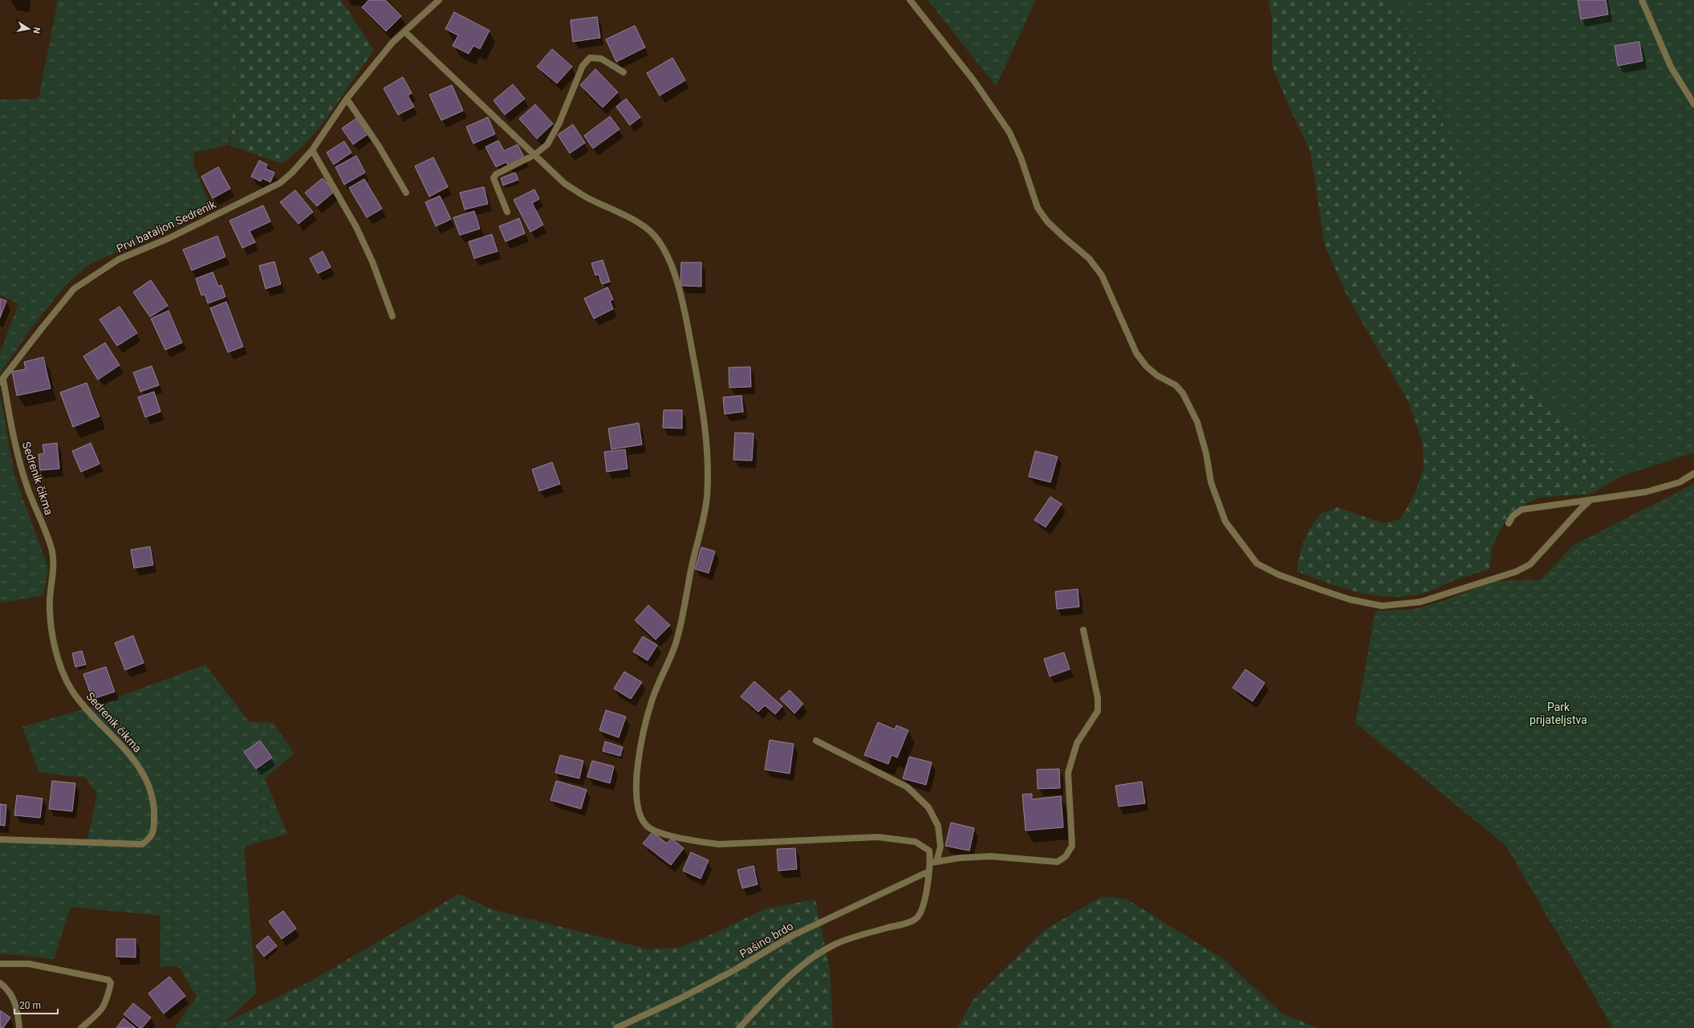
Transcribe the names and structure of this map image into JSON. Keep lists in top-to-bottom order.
{
  "streets": {
    "street": ["Prvi bataljon Sedrenik", "Sedrenik čikma", "Pašino brdo"]
  },
  "crossings": [
    ["Prvi bataljon Sedrenik", "Sedrenik čikma"]
  ],
  "parks": ["Park prijateljstva"],
  "scale_bar": "20 m",
  "north": "right"
}
